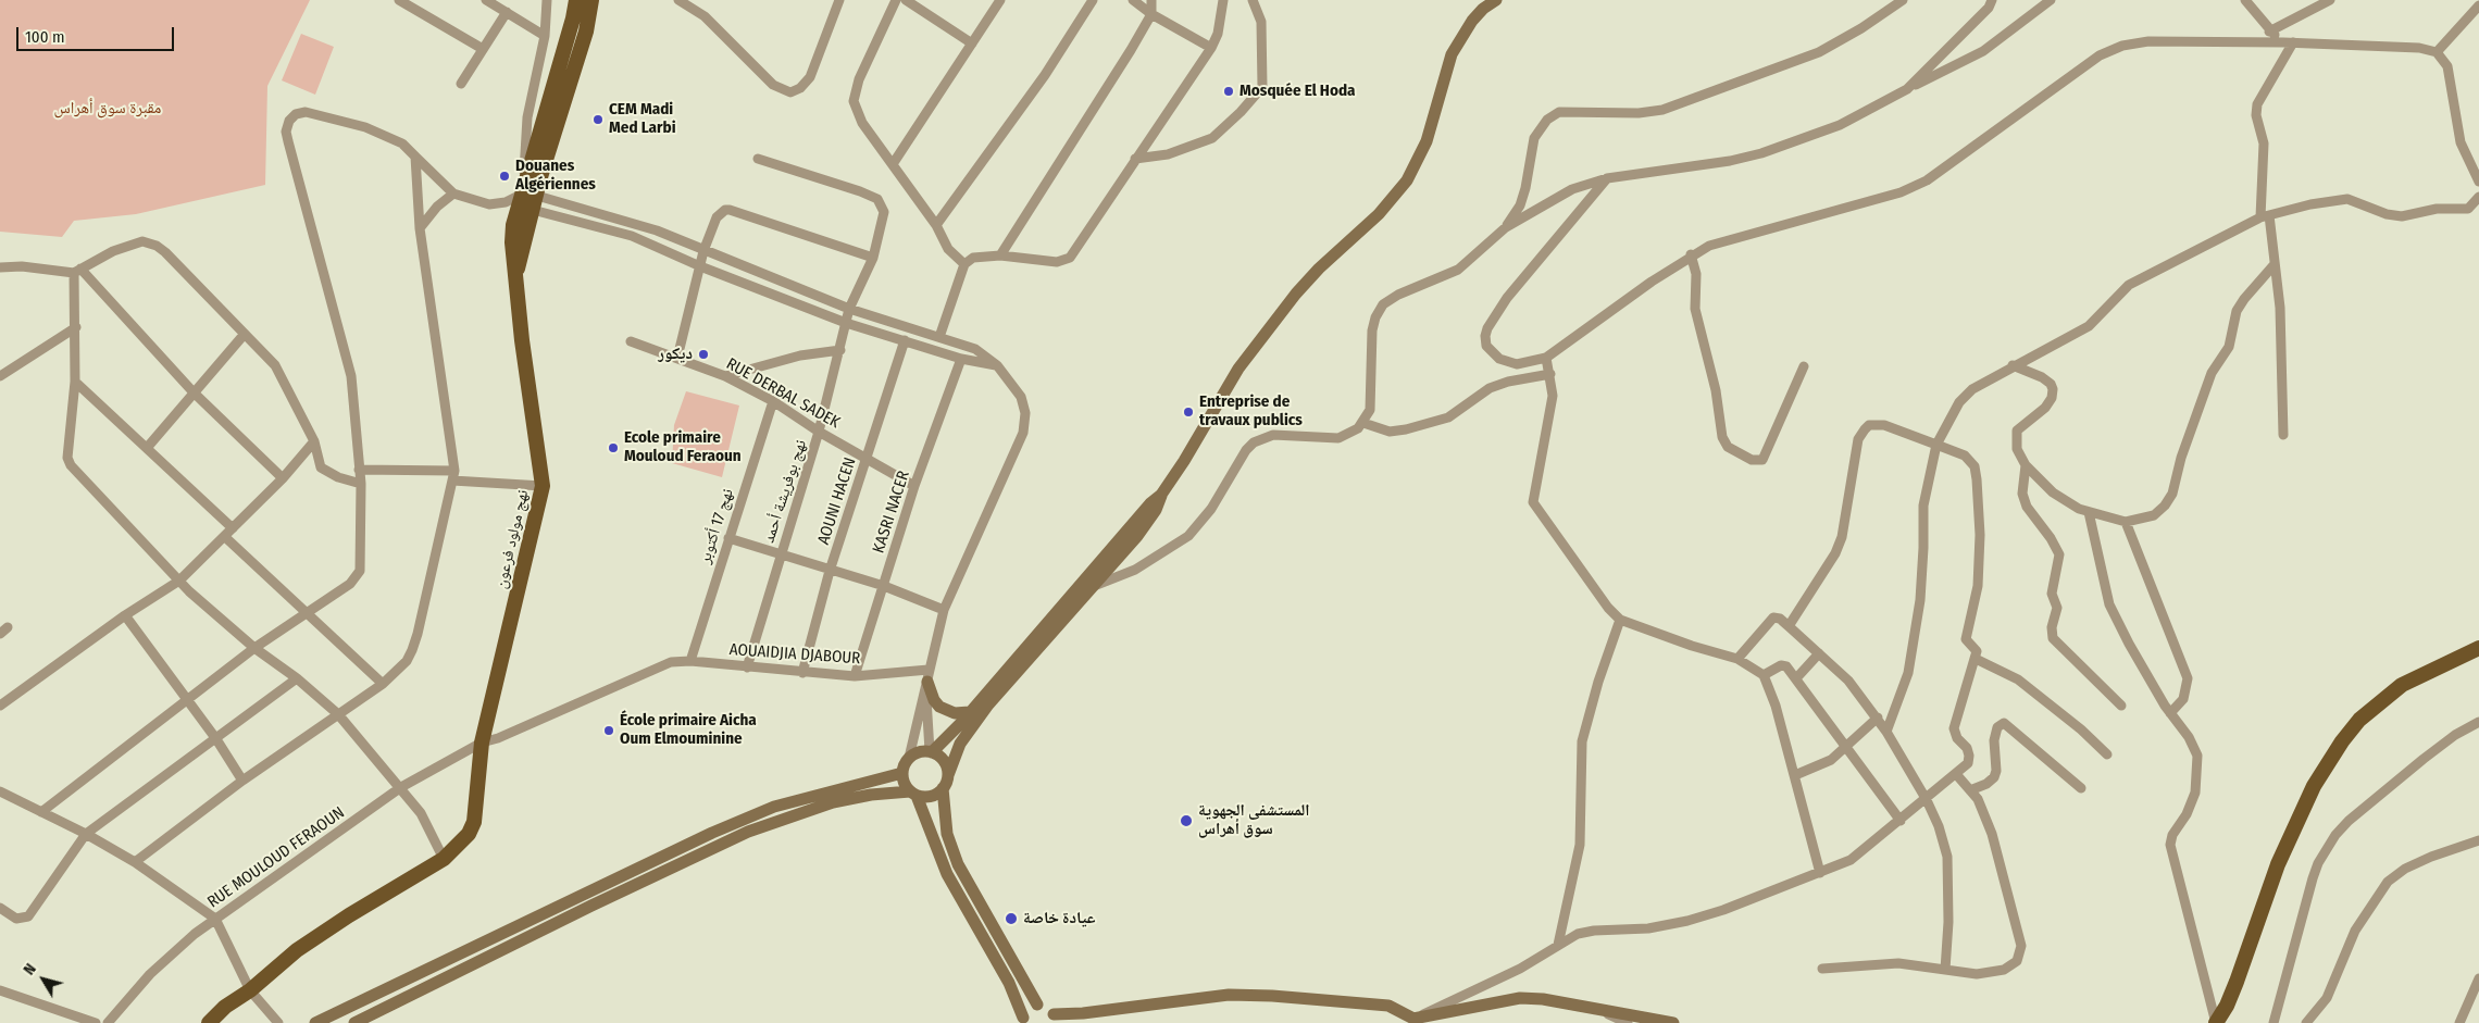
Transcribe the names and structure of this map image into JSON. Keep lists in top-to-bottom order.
{
  "streets": {
    "main road": ["نهج مولود فرعون"],
    "street": [
      "RUE DERBAL SADEK",
      "نهج بوفريشة أحمد",
      "AOUNI HACEN",
      "KASRI NACER",
      "نهج 17 أكتوبر",
      "AOUAIDJIA DJABOUR",
      "RUE MOULOUD FERAOUN"
    ]
  },
  "crossings": [
    ["RUE DERBAL SADEK", "نهج بوفريشة أحمد"],
    ["RUE DERBAL SADEK", "AOUNI HACEN"],
    ["RUE DERBAL SADEK", "KASRI NACER"],
    ["RUE DERBAL SADEK", "نهج 17 أكتوبر"],
    ["نهج بوفريشة أحمد", "AOUAIDJIA DJABOUR"],
    ["AOUNI HACEN", "AOUAIDJIA DJABOUR"],
    ["KASRI NACER", "AOUAIDJIA DJABOUR"],
    ["نهج 17 أكتوبر", "AOUAIDJIA DJABOUR"],
    ["نهج مولود فرعون", "AOUAIDJIA DJABOUR"],
    ["نهج مولود فرعون", "RUE MOULOUD FERAOUN"],
    ["AOUAIDJIA DJABOUR", "RUE MOULOUD FERAOUN"]
  ],
  "parks": ["مقبرة سوق أهراس"],
  "places": [
    "Mosquée El Hoda",
    "CEM Madi Med Larbi",
    "Douanes Algériennes",
    "ديكور",
    "Entreprise de travaux publics",
    "Ecole primaire Mouloud Feraoun",
    "École primaire Aicha Oum Elmouminine",
    "المستشفى الجهوية سوق أهراس",
    "عيادة خاصة"
  ],
  "scale_bar": "100 m",
  "north": "top left"
}
